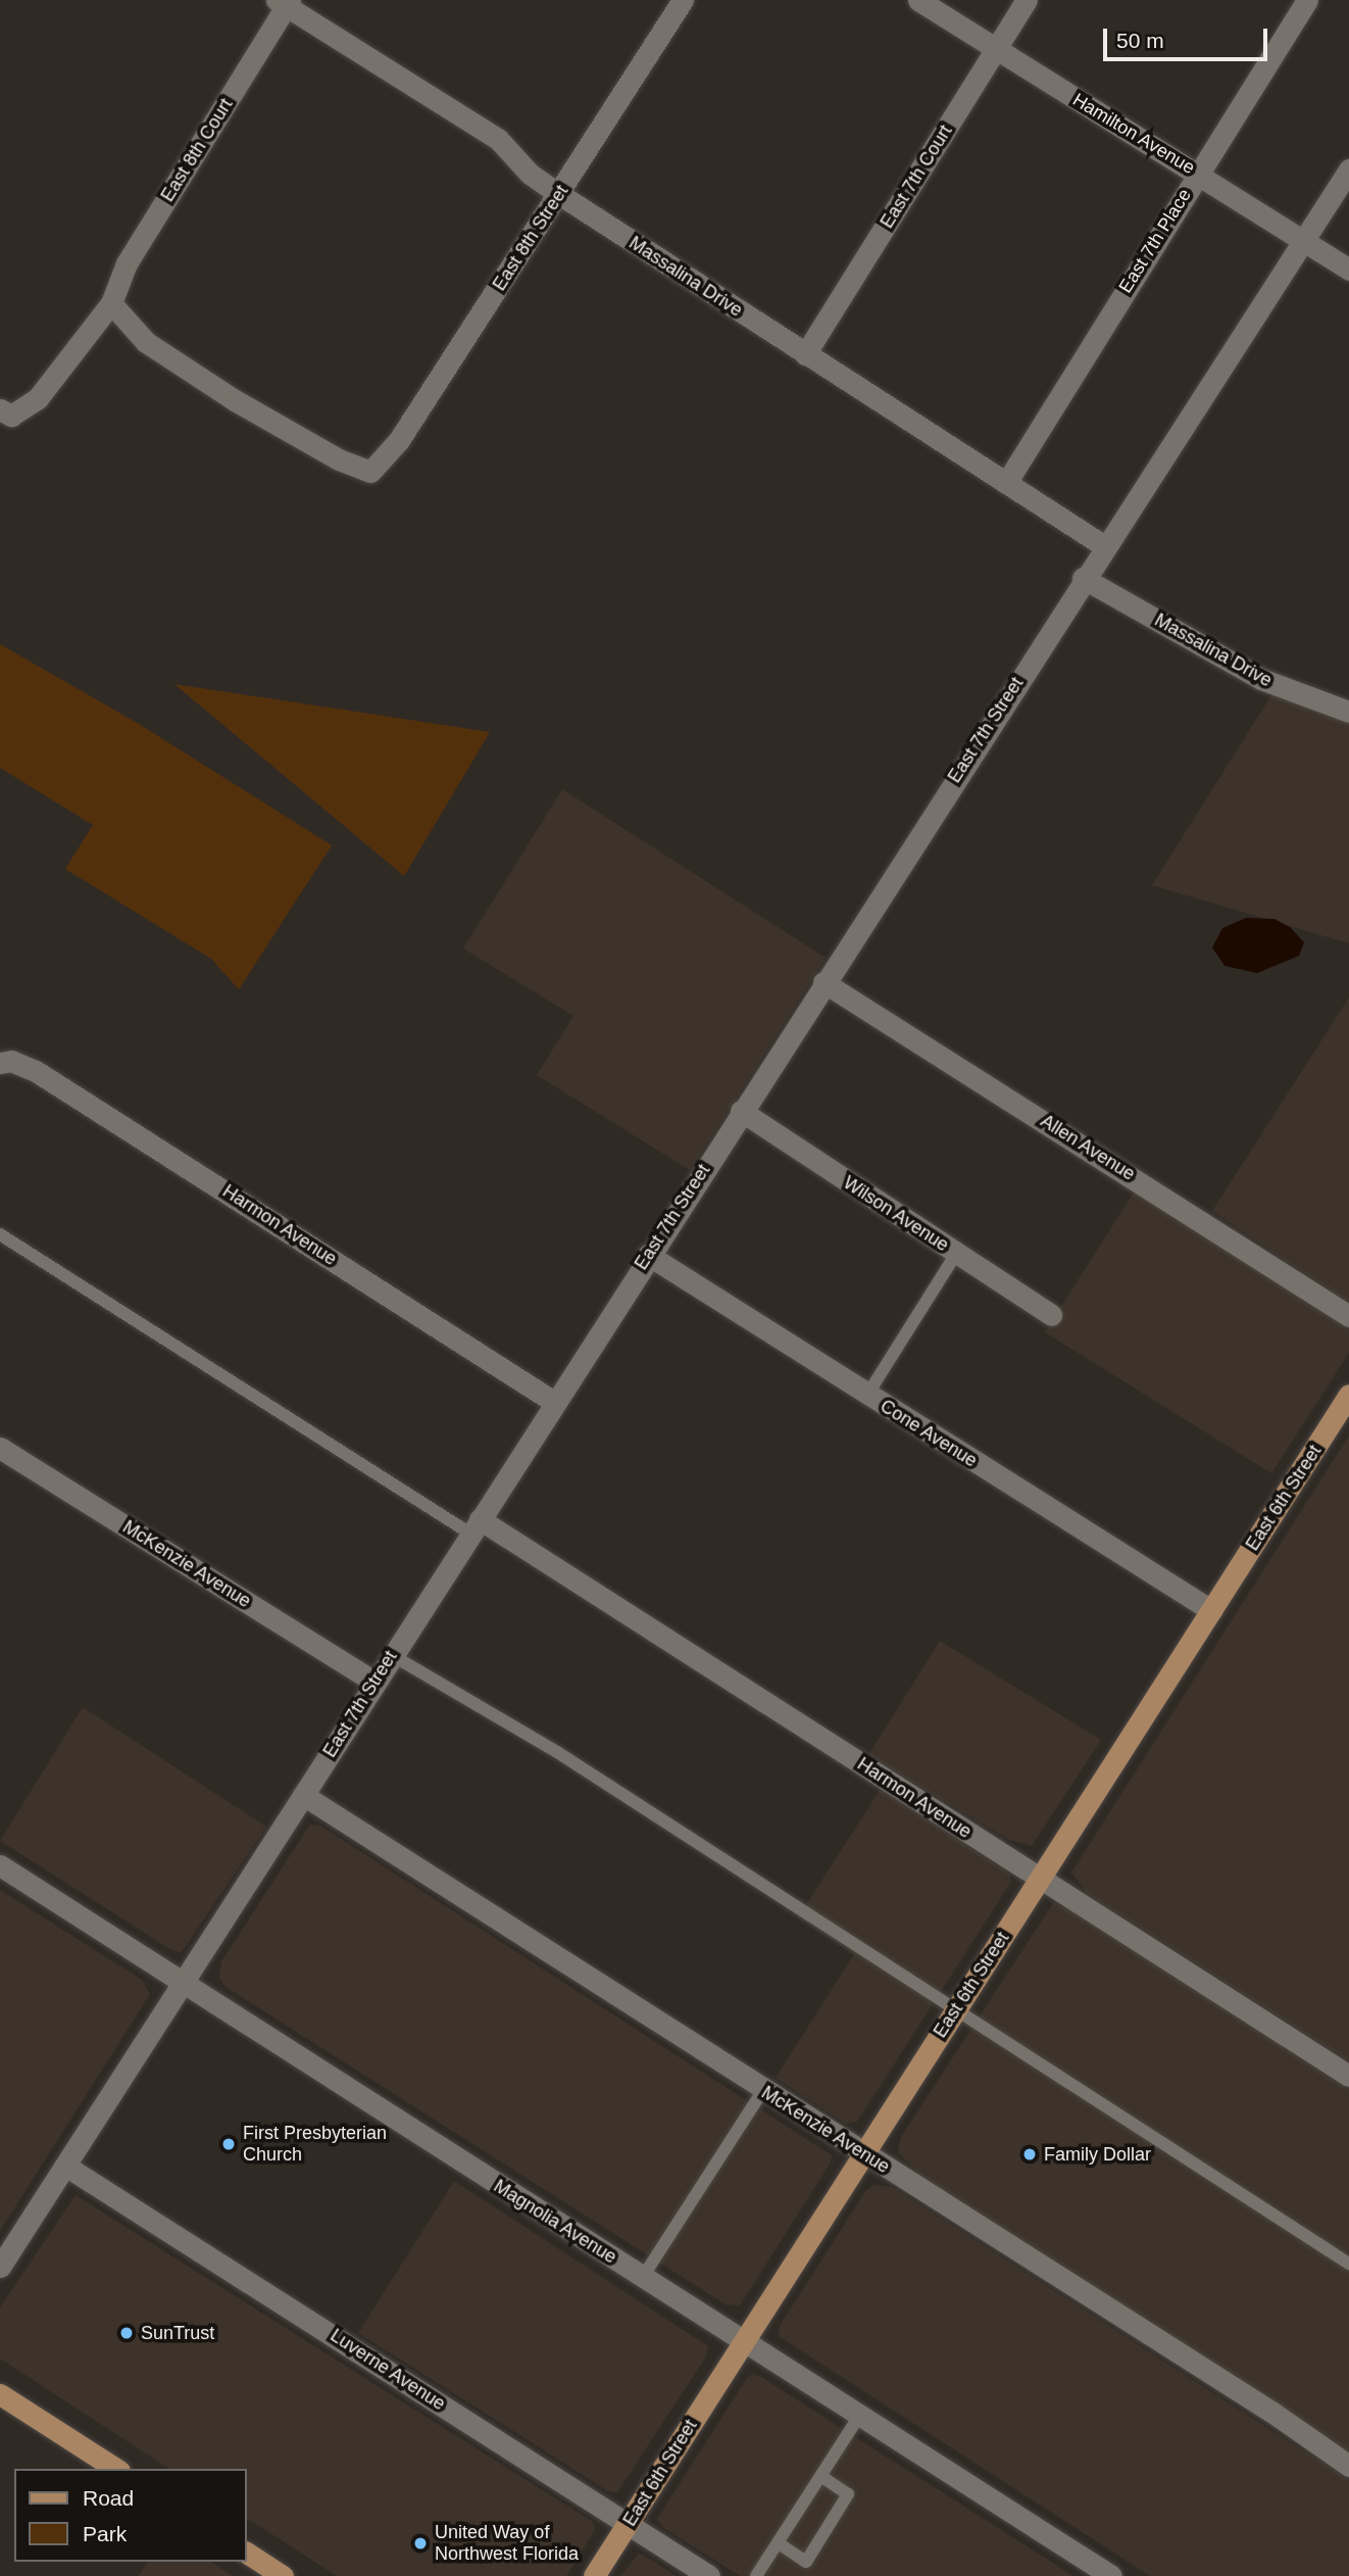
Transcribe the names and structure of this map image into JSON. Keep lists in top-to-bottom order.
{
  "streets": {
    "main road": ["East 6th Street"],
    "street": [
      "Hamilton Avenue",
      "East 8th Court",
      "East 7th Court",
      "East 8th Street",
      "East 7th Place",
      "Massalina Drive",
      "East 7th Street",
      "Allen Avenue",
      "Wilson Avenue",
      "Harmon Avenue",
      "Cone Avenue",
      "McKenzie Avenue",
      "Magnolia Avenue",
      "Luverne Avenue"
    ]
  },
  "crossings": [
    ["Hamilton Avenue", "East 7th Court"],
    ["Hamilton Avenue", "East 7th Place"],
    ["Hamilton Avenue", "East 7th Street"],
    ["East 8th Court", "East 8th Street"],
    ["East 8th Court", "Massalina Drive"],
    ["East 7th Court", "Massalina Drive"],
    ["East 8th Street", "Massalina Drive"],
    ["East 7th Place", "Massalina Drive"],
    ["Massalina Drive", "East 7th Street"],
    ["East 7th Street", "Allen Avenue"],
    ["East 7th Street", "Wilson Avenue"],
    ["East 7th Street", "Harmon Avenue"],
    ["East 7th Street", "Cone Avenue"],
    ["East 7th Street", "McKenzie Avenue"],
    ["East 7th Street", "Magnolia Avenue"],
    ["East 7th Street", "Luverne Avenue"],
    ["Harmon Avenue", "East 6th Street"],
    ["Cone Avenue", "East 6th Street"],
    ["East 6th Street", "McKenzie Avenue"],
    ["East 6th Street", "Magnolia Avenue"],
    ["East 6th Street", "Luverne Avenue"]
  ],
  "places": [
    "First Presbyterian Church",
    "Family Dollar",
    "SunTrust",
    "United Way of Northwest Florida"
  ],
  "legend": ["Road", "Park"],
  "scale_bar": "50 m"
}
